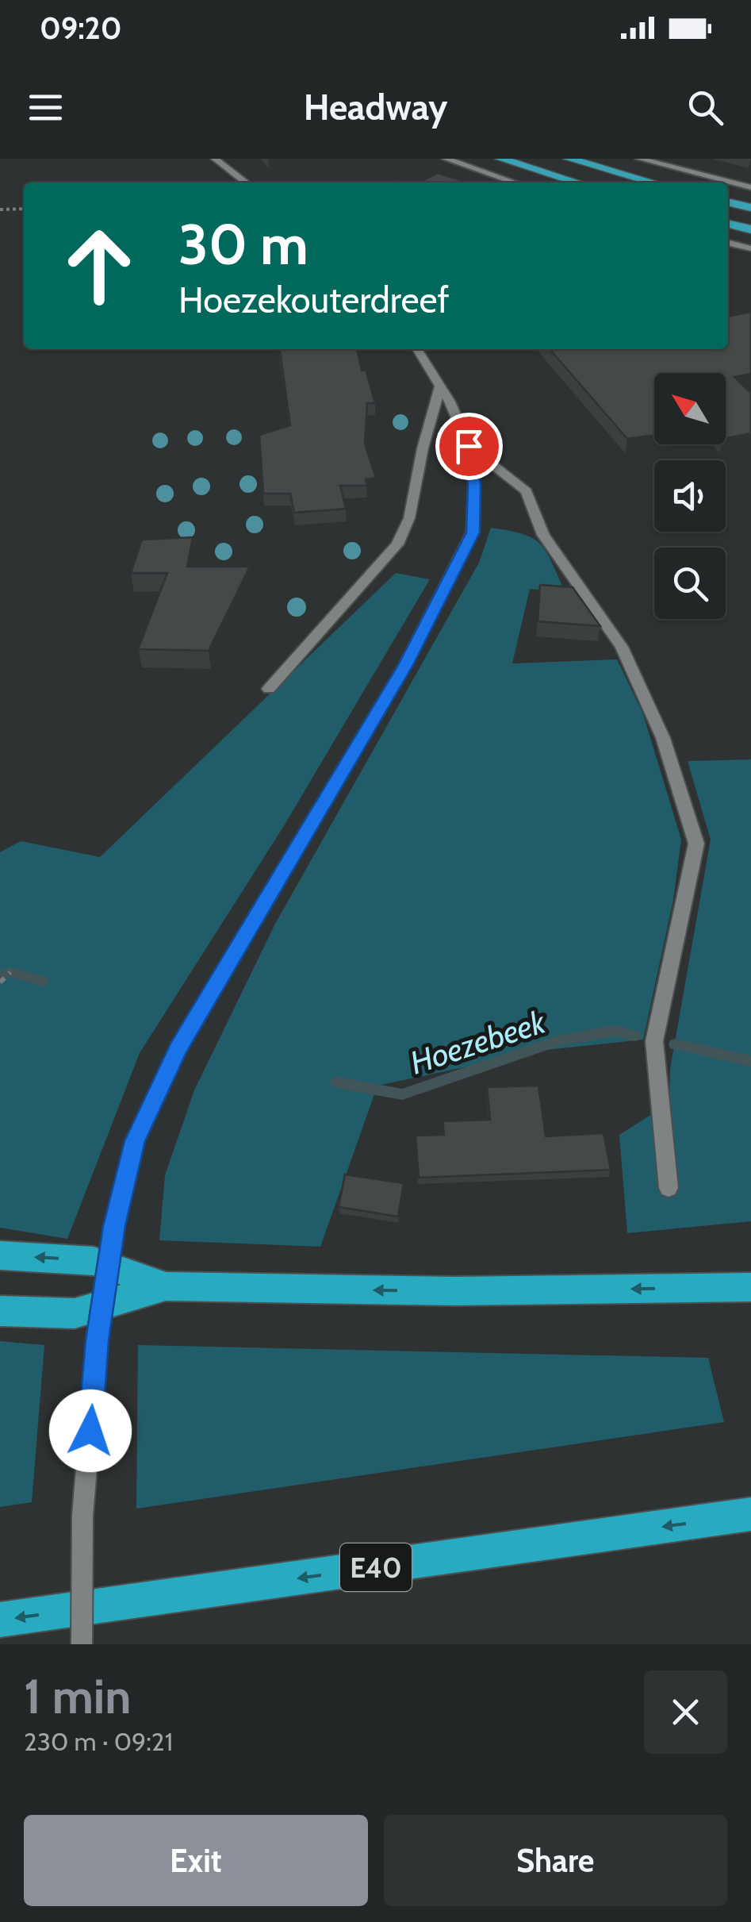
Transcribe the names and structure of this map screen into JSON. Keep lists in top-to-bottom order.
{
  "streets": {
    "highway": ["E40"]
  },
  "water": ["Hoezebeek"],
  "north": "top left",
  "page": {
    "status": "09:20",
    "header": "Headway",
    "turn": ["30 m", "Hoezekouterdreef"],
    "heading": ["1 min", "230 m · 09:21"],
    "buttons": ["Exit", "Share"]
  }
}
